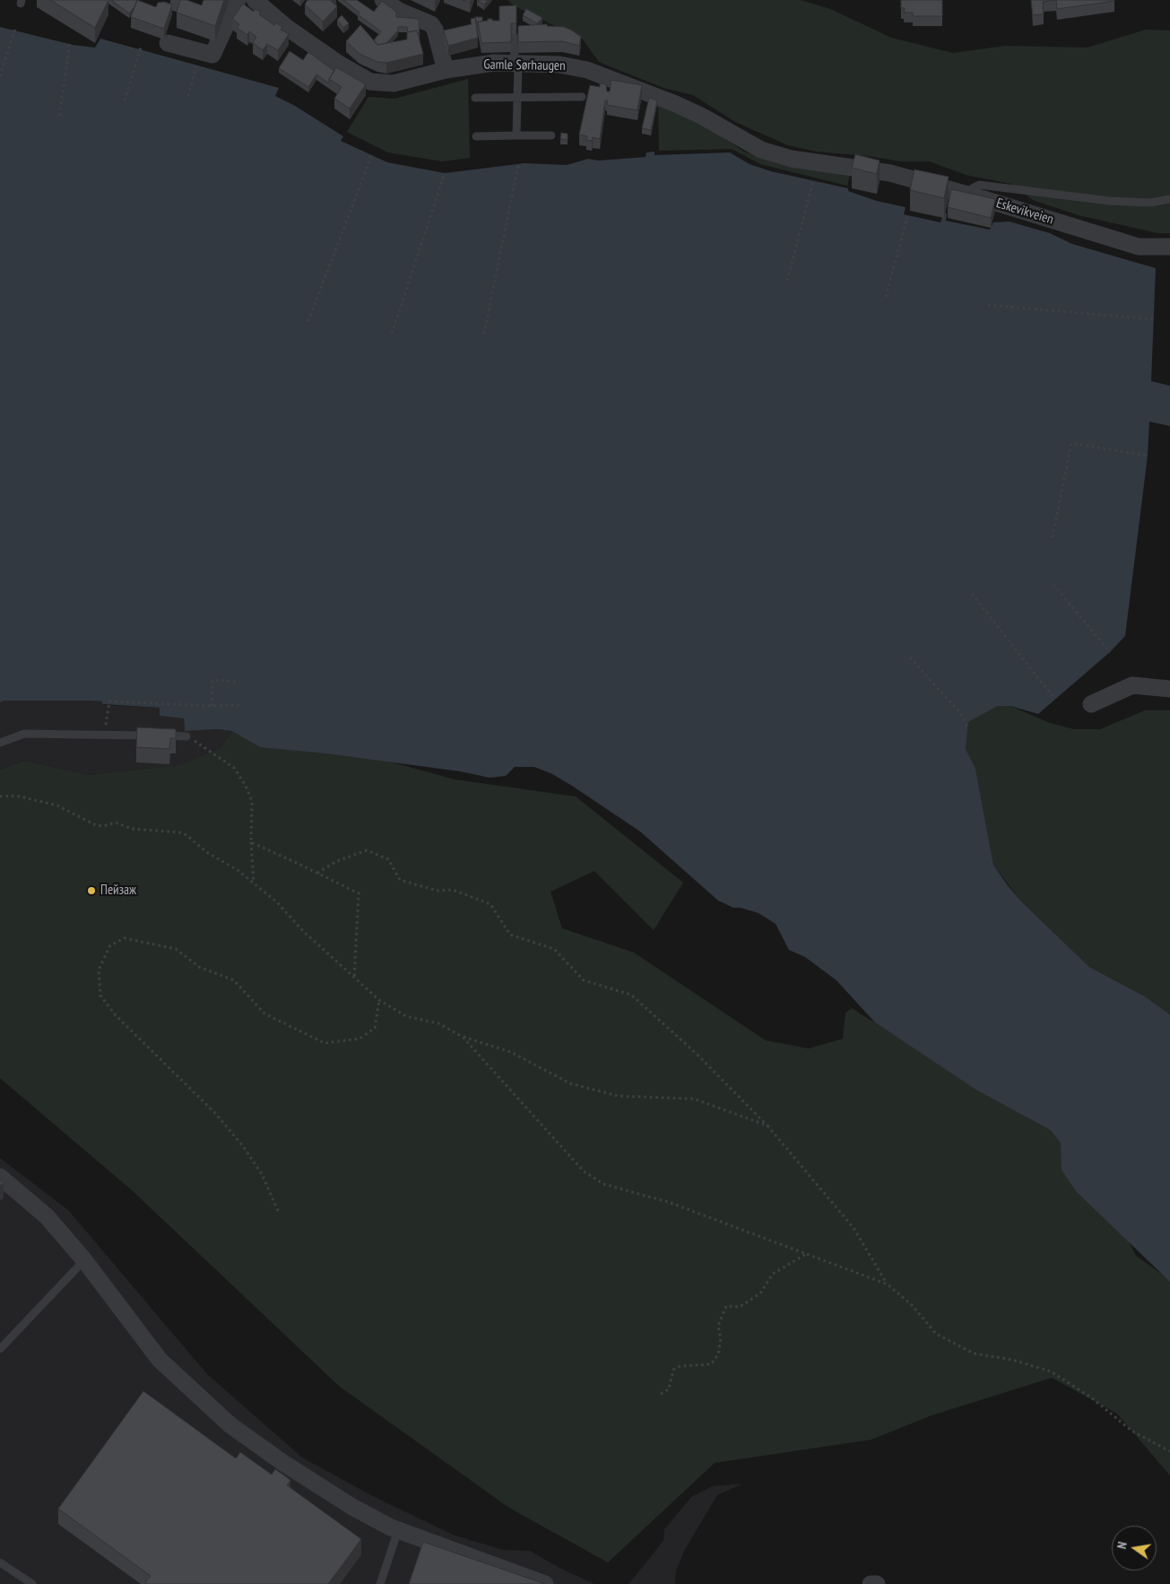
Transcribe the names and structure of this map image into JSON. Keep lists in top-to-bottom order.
{
  "streets": {
    "street": ["Gamle Sørhaugen", "Eskevikveien"]
  },
  "crossings": [
    ["Gamle Sørhaugen", "Eskevikveien"]
  ],
  "places": ["Пейзаж"],
  "north": "left"
}
